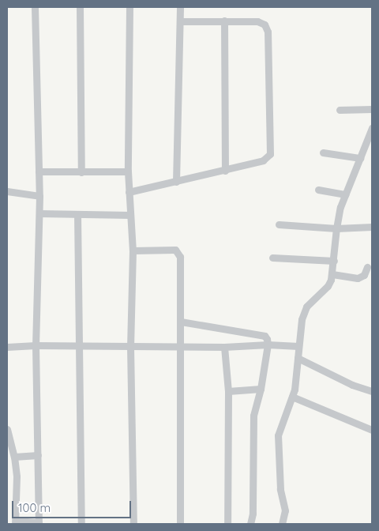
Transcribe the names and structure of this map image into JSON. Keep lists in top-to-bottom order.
{
  "scale_bar": "100 m"
}
